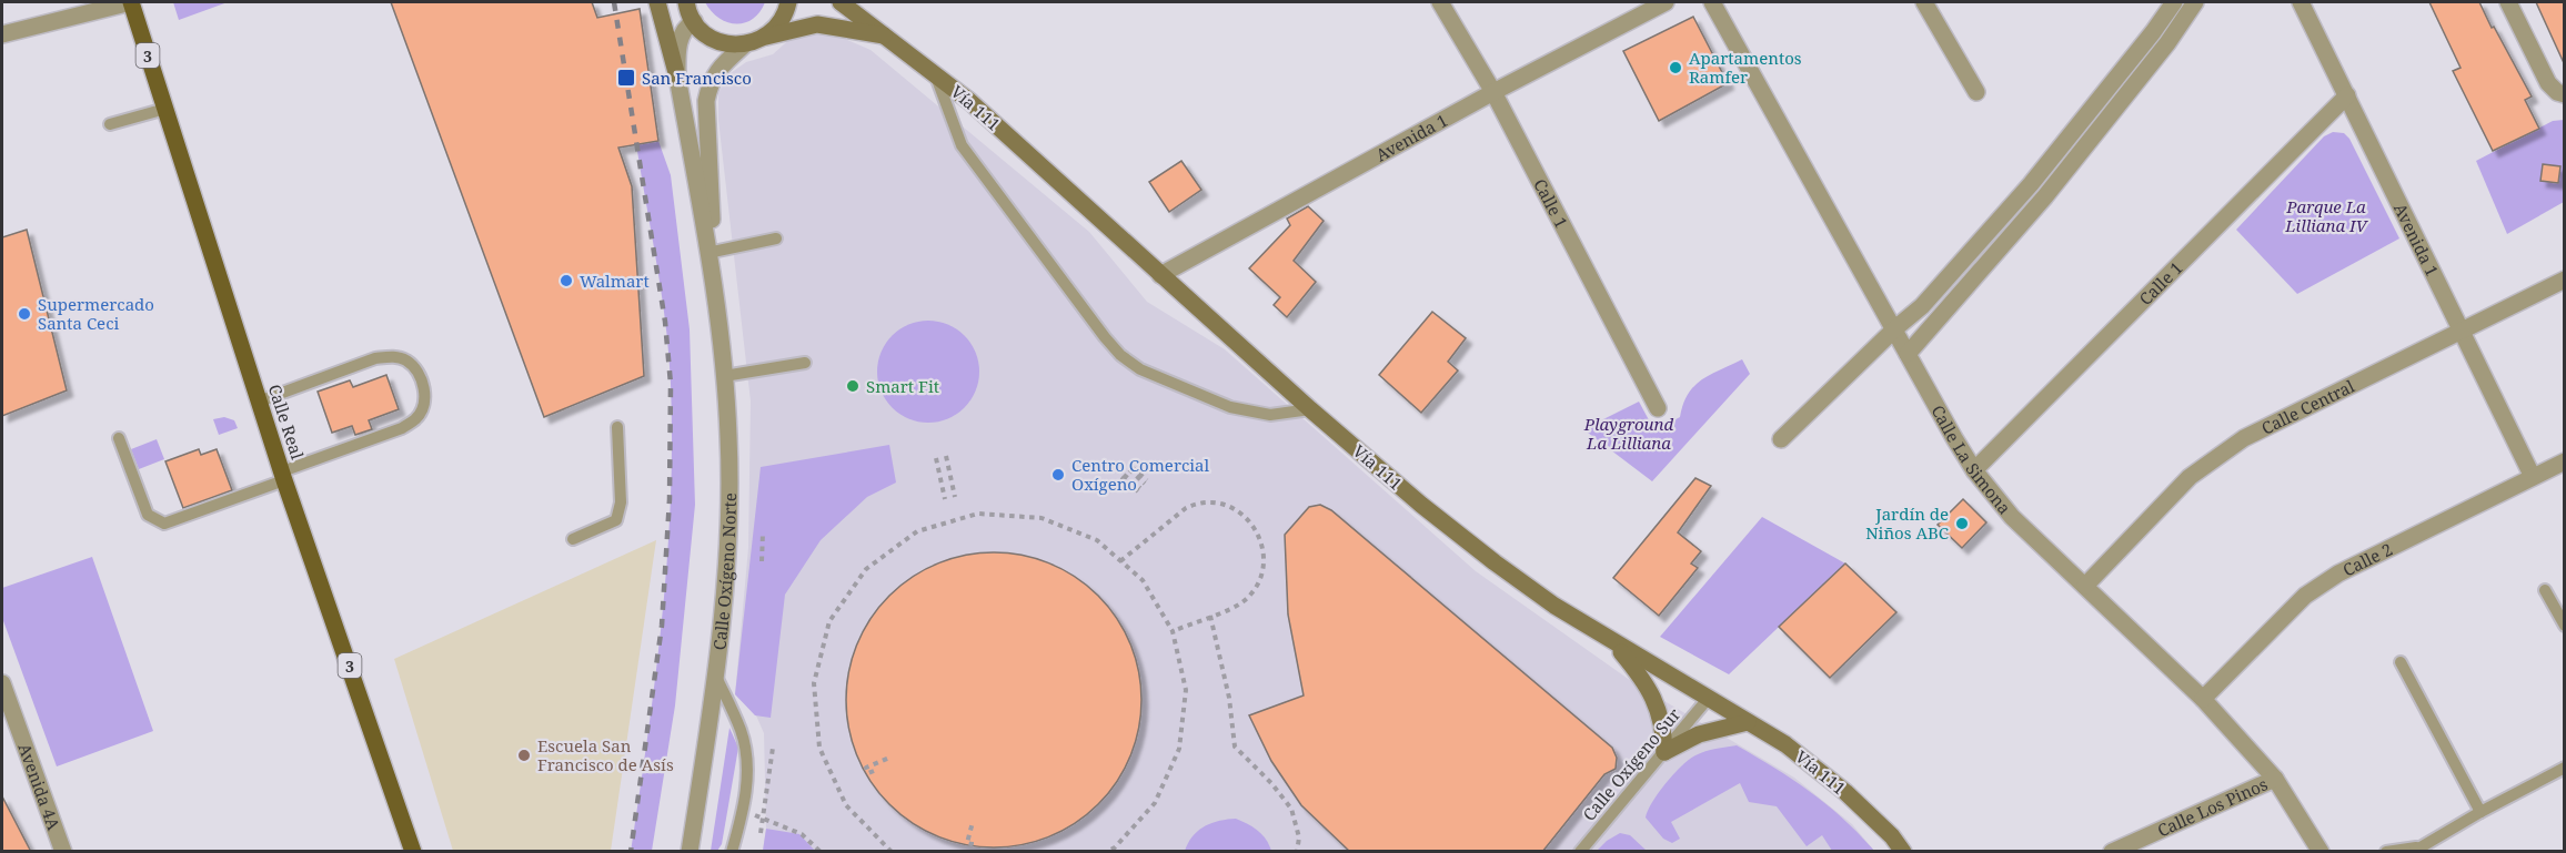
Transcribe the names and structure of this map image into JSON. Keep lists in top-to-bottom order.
{
  "streets": {
    "main road": ["3", "Vía 111", "Calle Real"],
    "street": [
      "Avenida 1",
      "Calle 1",
      "Calle Central",
      "Calle La Simona",
      "Calle 2",
      "Calle Oxígeno Norte",
      "Avenida 4A",
      "Calle Los Pinos"
    ],
    "lane": ["Calle Oxígeno Sur"]
  },
  "crossings": [
    ["Vía 111", "Avenida 1"],
    ["Vía 111", "Calle Oxígeno Norte"],
    ["Vía 111", "Calle Oxígeno Sur"],
    ["Avenida 1", "Calle 1"],
    ["Avenida 1", "Calle Central"],
    ["Avenida 1", "Calle 2"],
    ["Calle 1", "Calle La Simona"],
    ["Calle Central", "Calle La Simona"],
    ["Calle La Simona", "Calle 2"],
    ["Calle La Simona", "Calle Los Pinos"]
  ],
  "parks": ["Parque La Lilliana IV", "Playground La Lilliana"],
  "places": {
    "other": [
      "Apartamentos Ramfer",
      "Walmart",
      "Supermercado Santa Ceci",
      "Smart Fit",
      "Centro Comercial Oxígeno",
      "Jardín de Niños ABC",
      "Escuela San Francisco de Asís"
    ],
    "transit": ["San Francisco"]
  }
}
